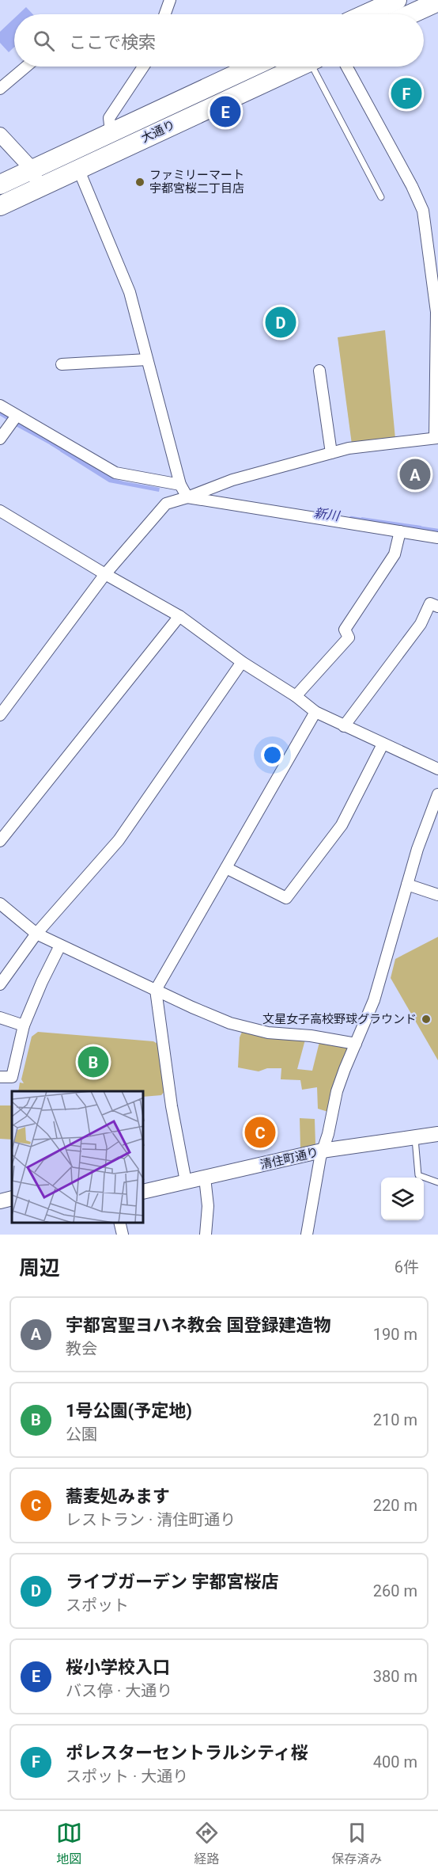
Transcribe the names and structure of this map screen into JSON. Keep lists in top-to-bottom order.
{
  "streets": {
    "highway": ["大通り"],
    "street": ["清住町通り"]
  },
  "water": ["新川"],
  "places": ["ファミリーマート 宇都宮桜二丁目店", "文星女子高校野球グラウンド"],
  "page": {
    "search": "ここで検索",
    "pins": [
      "F",
      "E",
      "D",
      "A",
      "B",
      "C"
    ],
    "heading": ["周辺", "6件"],
    "list": [
      {
        "mark": "A",
        "name": "宇都宮聖ヨハネ教会 国登録建造物",
        "note": "教会",
        "value": "190 m"
      },
      {
        "mark": "B",
        "name": "1号公園(予定地)",
        "note": "公園",
        "value": "210 m"
      },
      {
        "mark": "C",
        "name": "蕎麦処みます",
        "note": "レストラン · 清住町通り",
        "value": "220 m"
      },
      {
        "mark": "D",
        "name": "ライブガーデン 宇都宮桜店",
        "note": "スポット",
        "value": "260 m"
      },
      {
        "mark": "E",
        "name": "桜小学校入口",
        "note": "バス停 · 大通り",
        "value": "380 m"
      },
      {
        "mark": "F",
        "name": "ポレスターセントラルシティ桜",
        "note": "スポット · 大通り",
        "value": "400 m"
      }
    ],
    "nav": ["地図", "経路", "保存済み"]
  }
}
